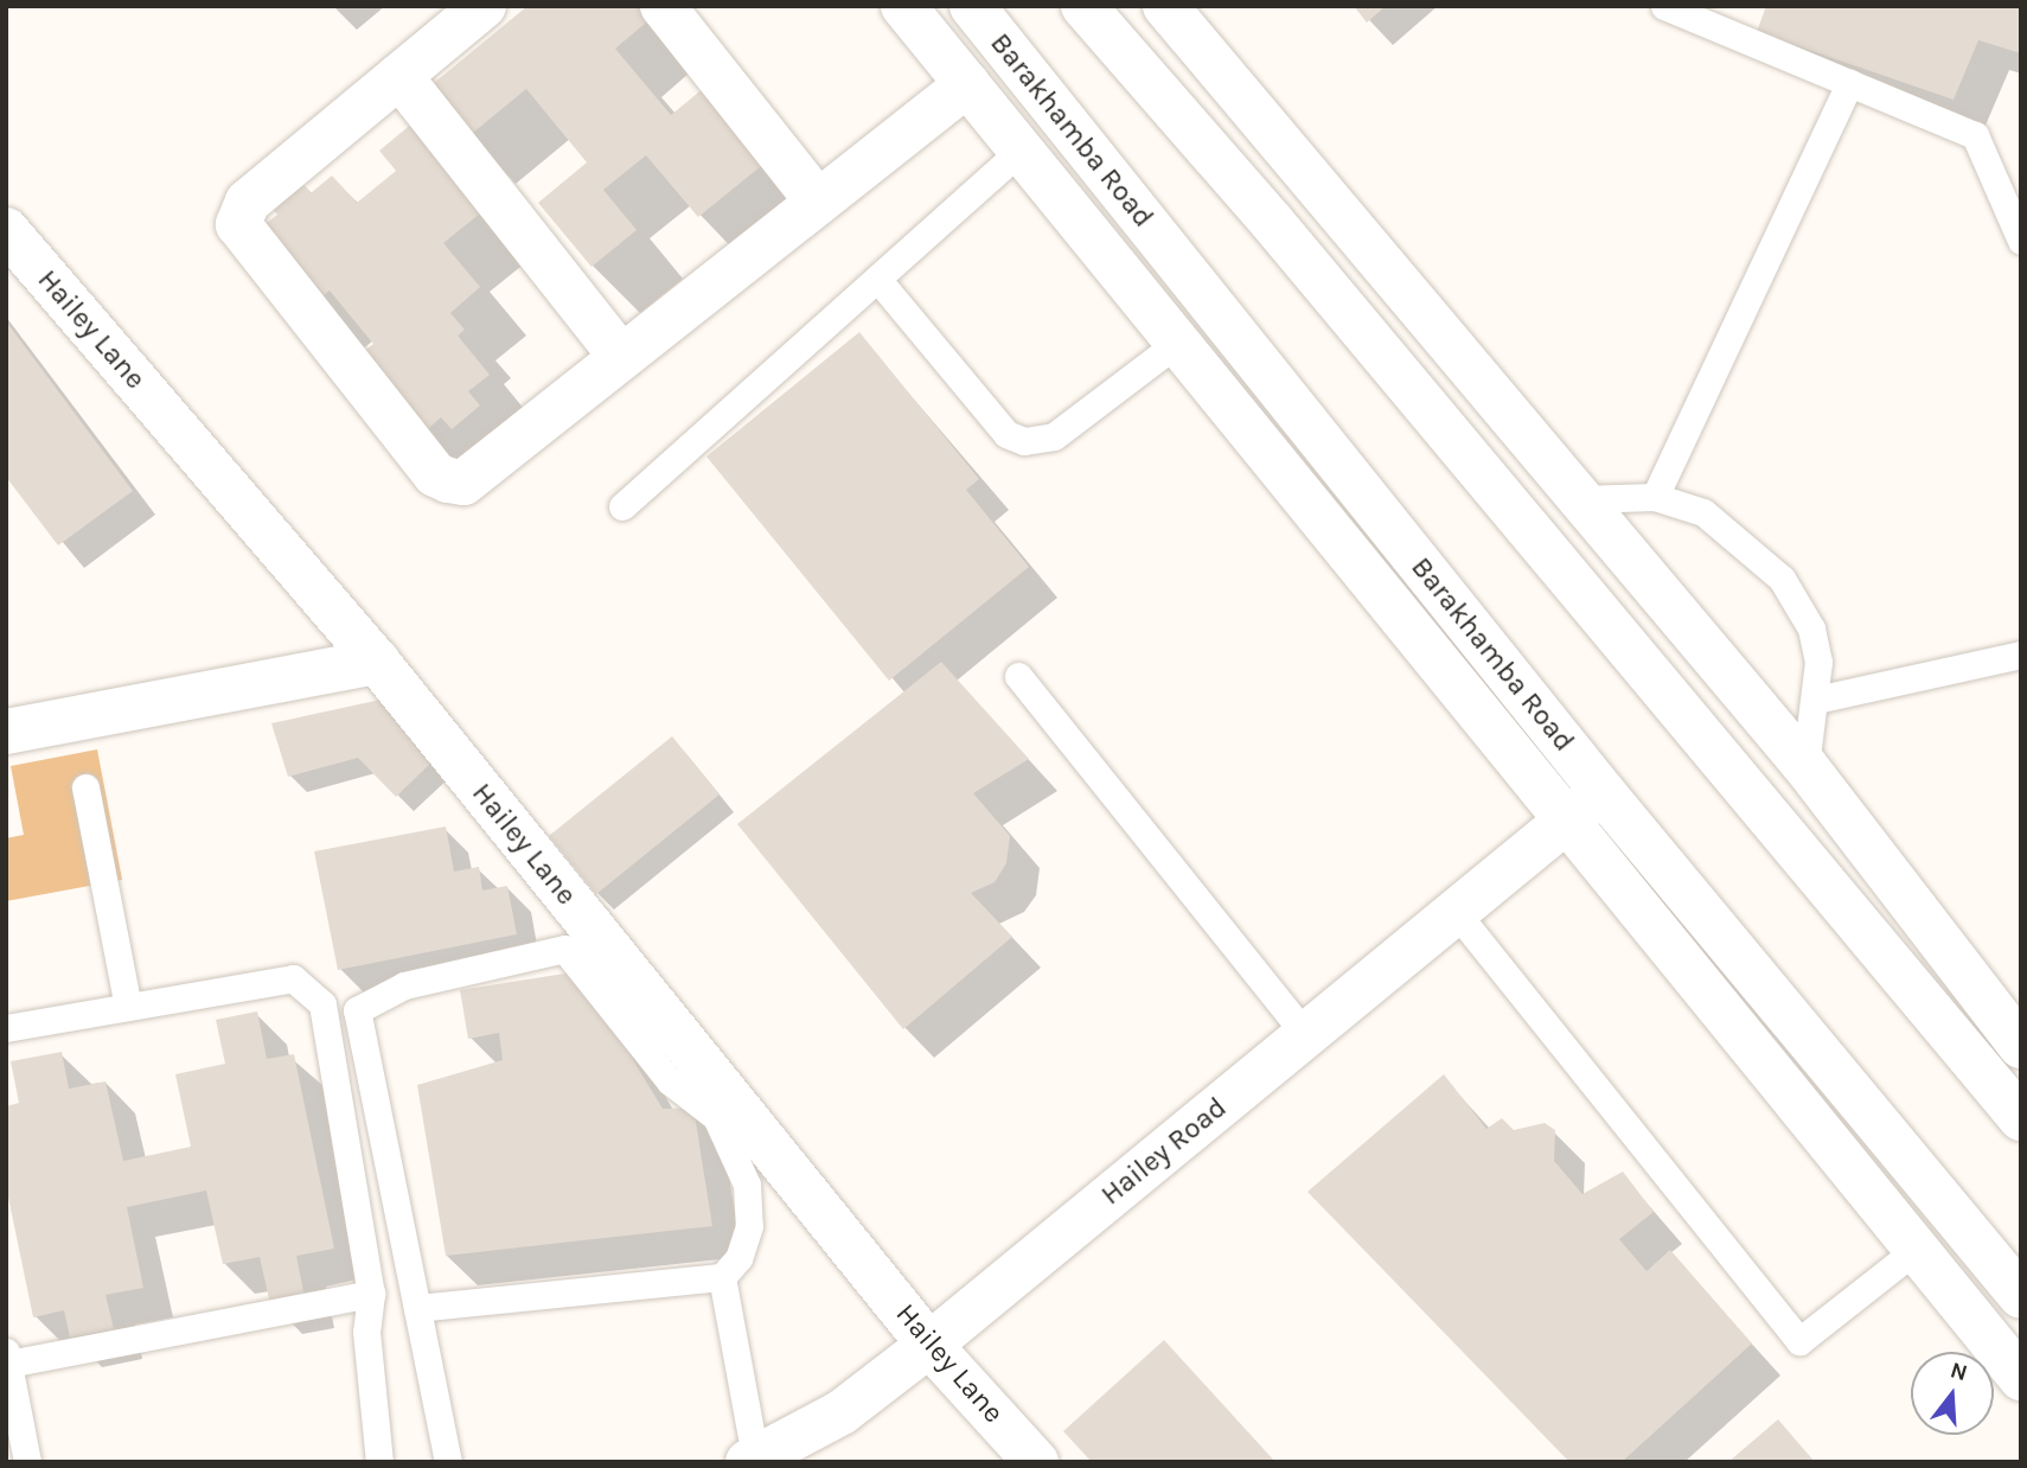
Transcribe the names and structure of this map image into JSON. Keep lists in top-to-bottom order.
{
  "streets": {
    "street": ["Barakhamba Road", "Hailey Lane", "Hailey Road"]
  },
  "crossings": [
    ["Barakhamba Road", "Hailey Road"],
    ["Hailey Lane", "Hailey Road"]
  ],
  "north": "top"
}
